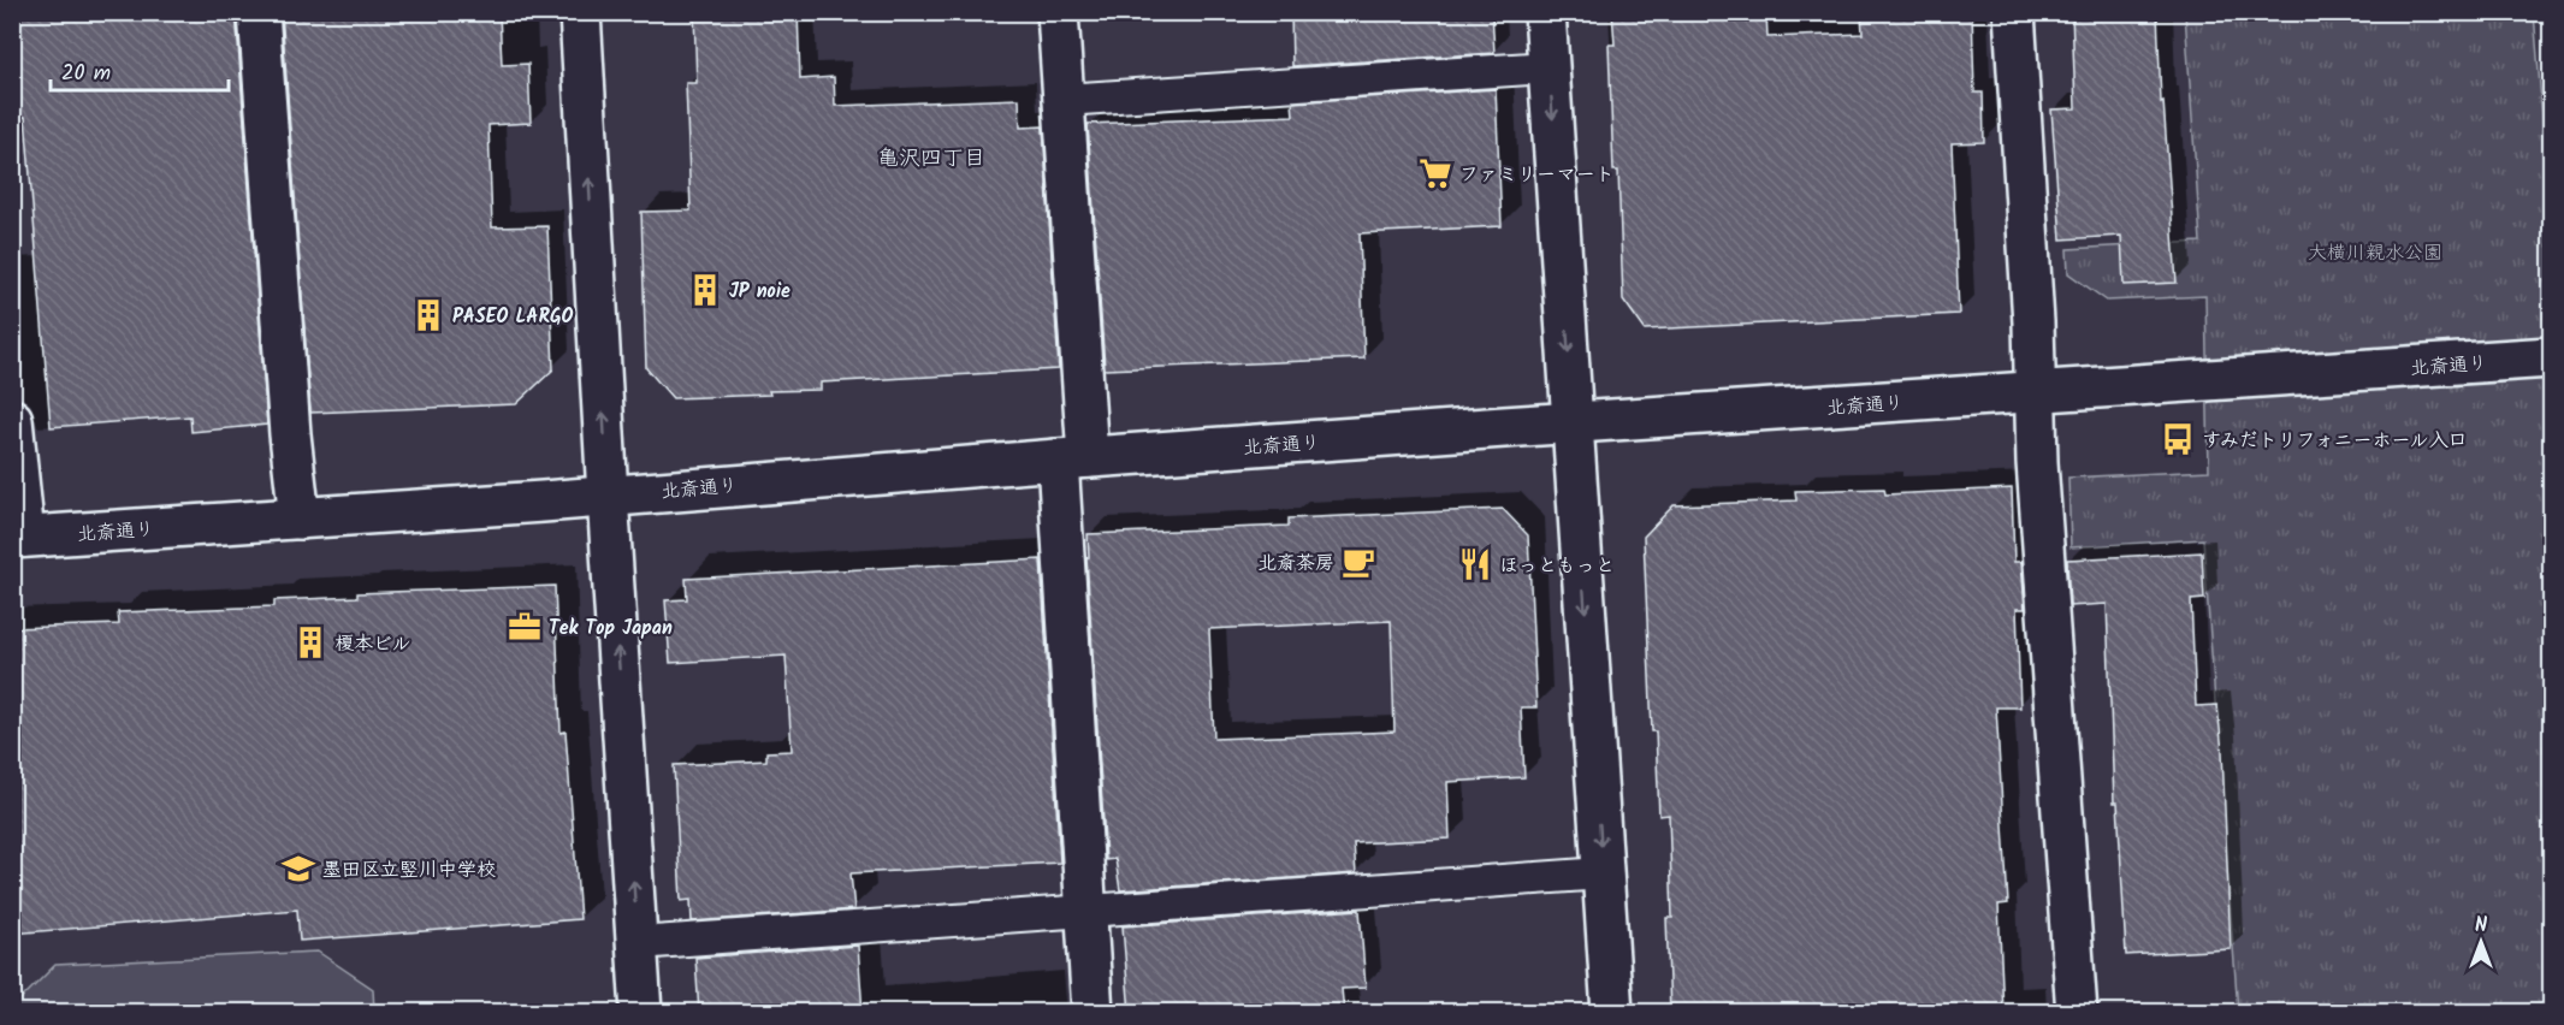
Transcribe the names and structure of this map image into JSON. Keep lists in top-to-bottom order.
{
  "streets": {
    "street": ["北斎通り"]
  },
  "districts": ["亀沢四丁目"],
  "parks": ["大横川親水公園"],
  "places": {
    "supermarket": ["ファミリーマート"],
    "building": ["JP noie", "PASEO LARGO", "榎本ビル"],
    "bus stop": ["すみだトリフォニーホール入口"],
    "cafe": ["北斎茶房"],
    "restaurant": ["ほっともっと"],
    "office": ["Tek Top Japan"],
    "school or university": ["墨田区立竪川中学校"]
  },
  "scale_bar": "20 m",
  "north": "top"
}
